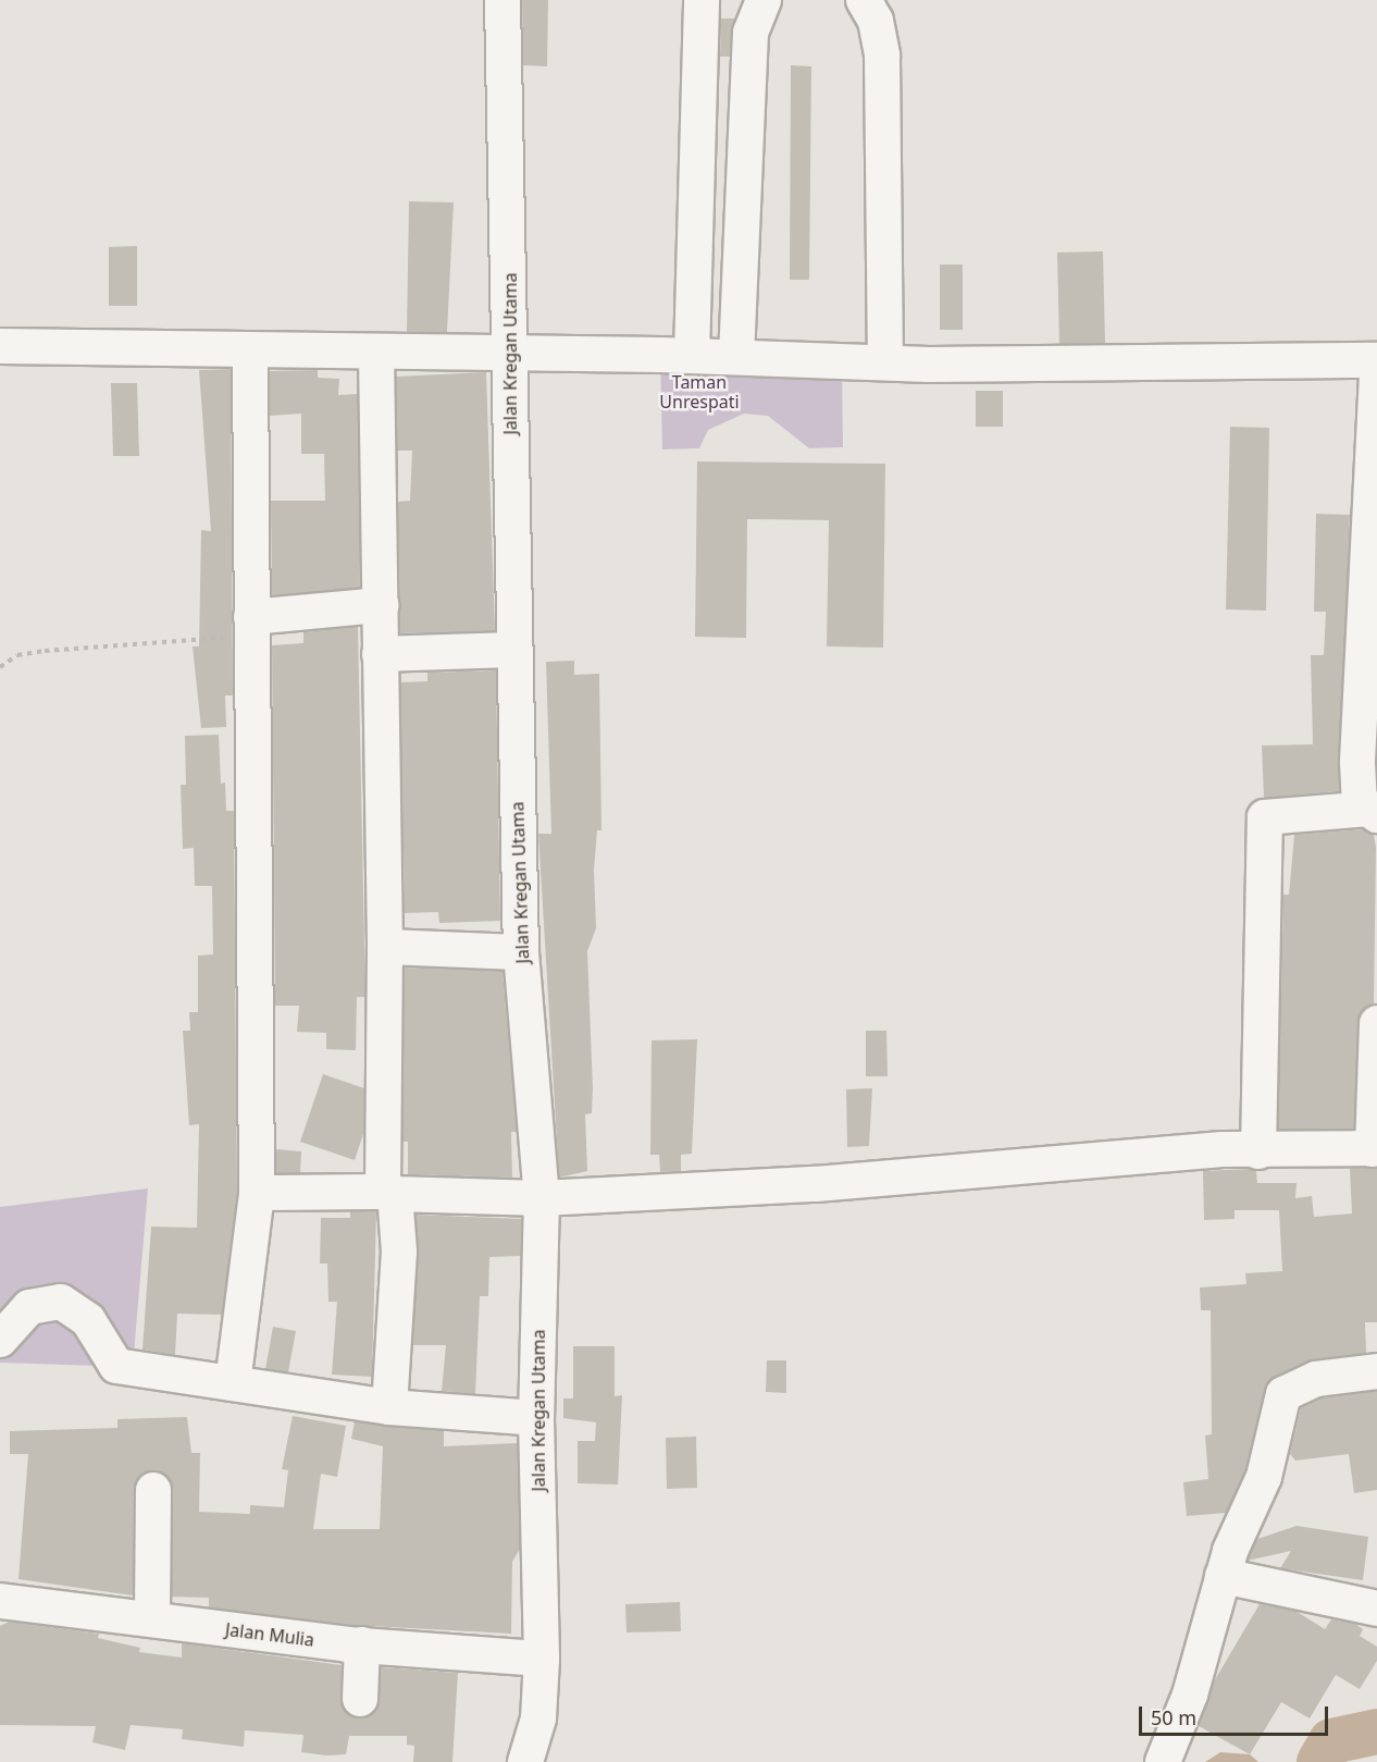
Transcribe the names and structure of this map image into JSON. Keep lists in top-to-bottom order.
{
  "streets": {
    "street": ["Jalan Kregan Utama", "Jalan Mulia"]
  },
  "crossings": [
    ["Jalan Kregan Utama", "Jalan Mulia"]
  ],
  "parks": ["Taman Unrespati"],
  "scale_bar": "50 m"
}
